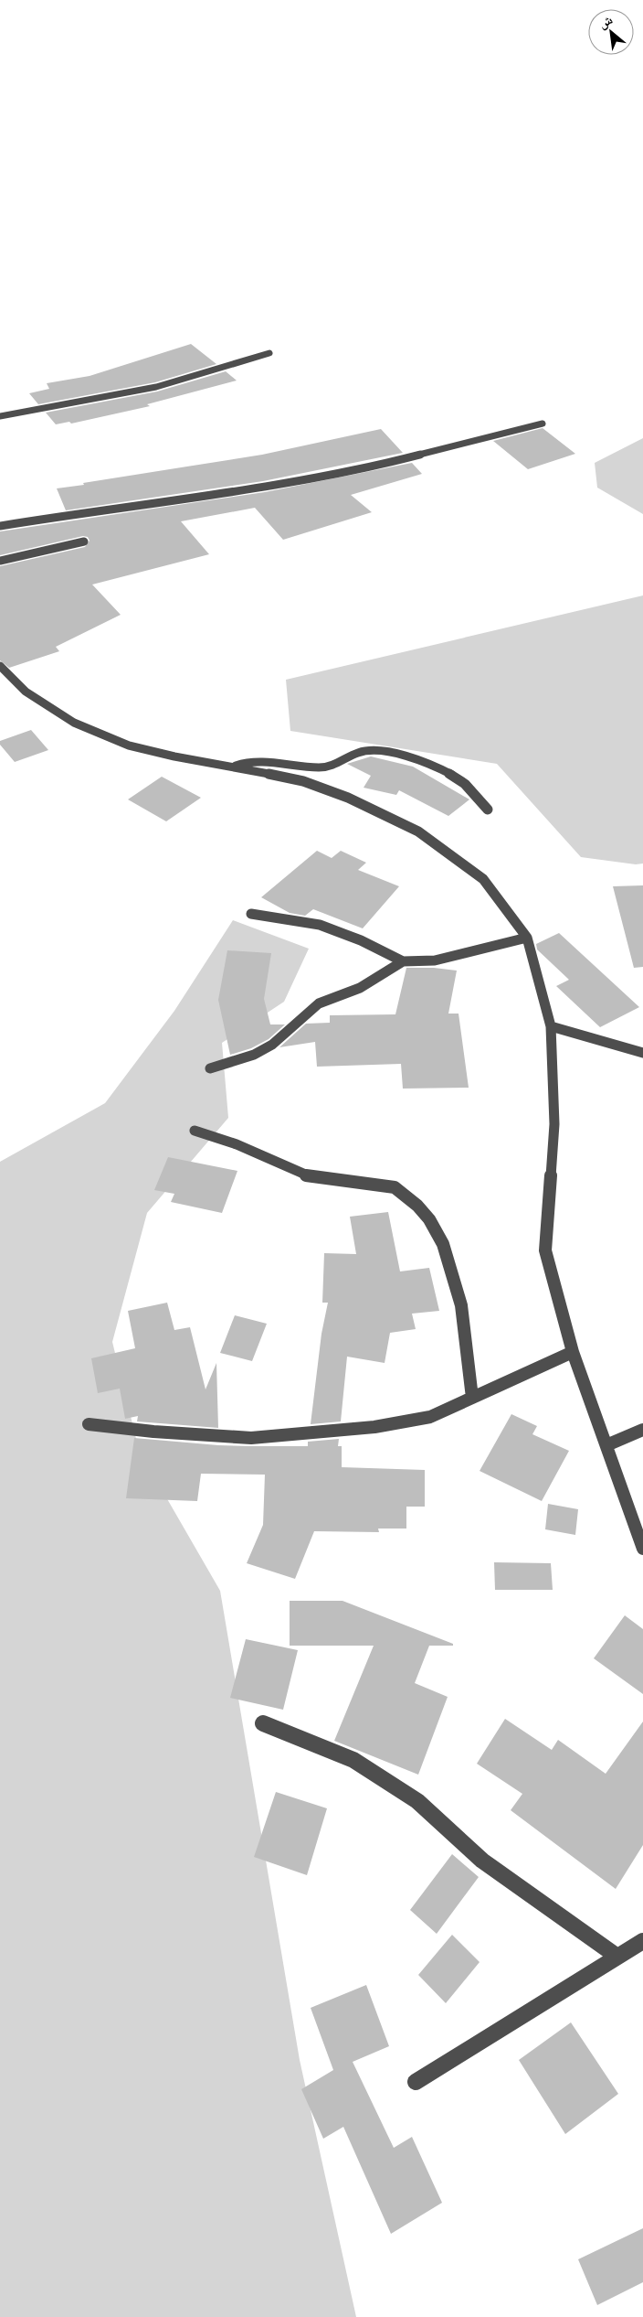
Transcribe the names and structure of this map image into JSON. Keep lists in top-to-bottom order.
{
  "north": "top left"
}
